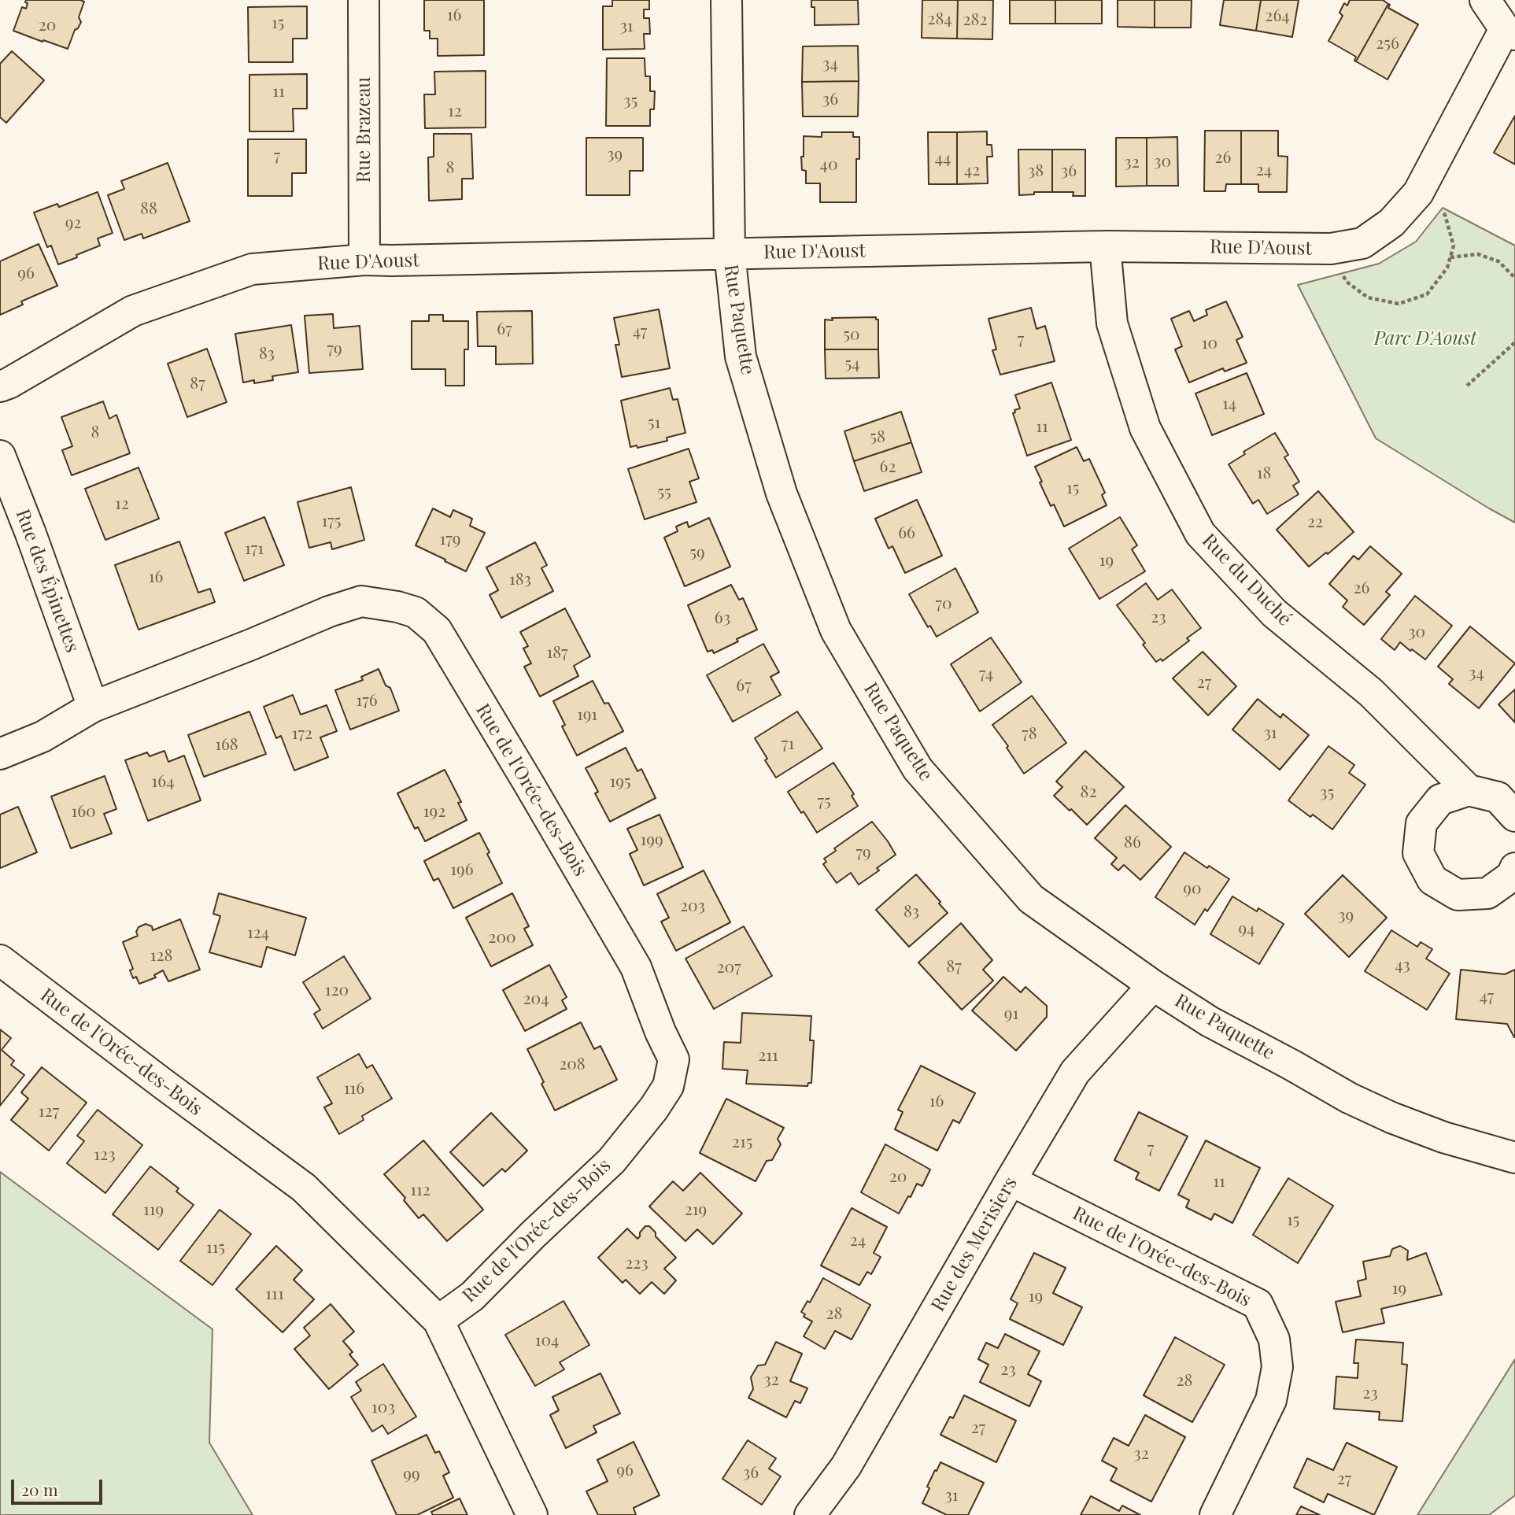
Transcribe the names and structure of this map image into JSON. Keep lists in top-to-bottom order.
{
  "streets": {
    "street": [
      "Rue Brazeau",
      "Rue D'Aoust",
      "Rue Paquette",
      "Rue du Duché",
      "Rue des Épinettes",
      "Rue de l'Orée-des-Bois",
      "Rue des Merisiers"
    ]
  },
  "crossings": [
    ["Rue Brazeau", "Rue D'Aoust"],
    ["Rue D'Aoust", "Rue Paquette"],
    ["Rue D'Aoust", "Rue du Duché"],
    ["Rue Paquette", "Rue des Merisiers"],
    ["Rue des Épinettes", "Rue de l'Orée-des-Bois"],
    ["Rue de l'Orée-des-Bois", "Rue des Merisiers"]
  ],
  "parks": ["Parc D'Aoust"],
  "house_numbers": [
    "16",
    "264",
    "284",
    "282",
    "15",
    "20",
    "31",
    "256",
    "34",
    "11",
    "36",
    "35",
    "12",
    "39",
    "7",
    "26",
    "44",
    "30",
    "32",
    "40",
    "8",
    "42",
    "24",
    "38",
    "36",
    "88",
    "92",
    "96",
    "67",
    "47",
    "50",
    "7",
    "10",
    "79",
    "83",
    "54",
    "87",
    "14",
    "51",
    "11",
    "8",
    "58",
    "62",
    "18",
    "15",
    "55",
    "12",
    "175",
    "22",
    "66",
    "179",
    "171",
    "59",
    "19",
    "16",
    "183",
    "26",
    "70",
    "23",
    "63",
    "30",
    "187",
    "34",
    "74",
    "27",
    "67",
    "176",
    "191",
    "31",
    "172",
    "78",
    "71",
    "168",
    "164",
    "195",
    "82",
    "35",
    "75",
    "160",
    "192",
    "199",
    "86",
    "79",
    "196",
    "90",
    "203",
    "83",
    "39",
    "94",
    "124",
    "200",
    "128",
    "43",
    "87",
    "207",
    "120",
    "47",
    "204",
    "91",
    "211",
    "208",
    "116",
    "16",
    "127",
    "215",
    "7",
    "123",
    "20",
    "11",
    "112",
    "119",
    "219",
    "15",
    "24",
    "115",
    "223",
    "19",
    "111",
    "19",
    "28",
    "104",
    "23",
    "32",
    "28",
    "23",
    "103",
    "27",
    "32",
    "96",
    "36",
    "99",
    "27",
    "31"
  ],
  "scale_bar": "20 m"
}
